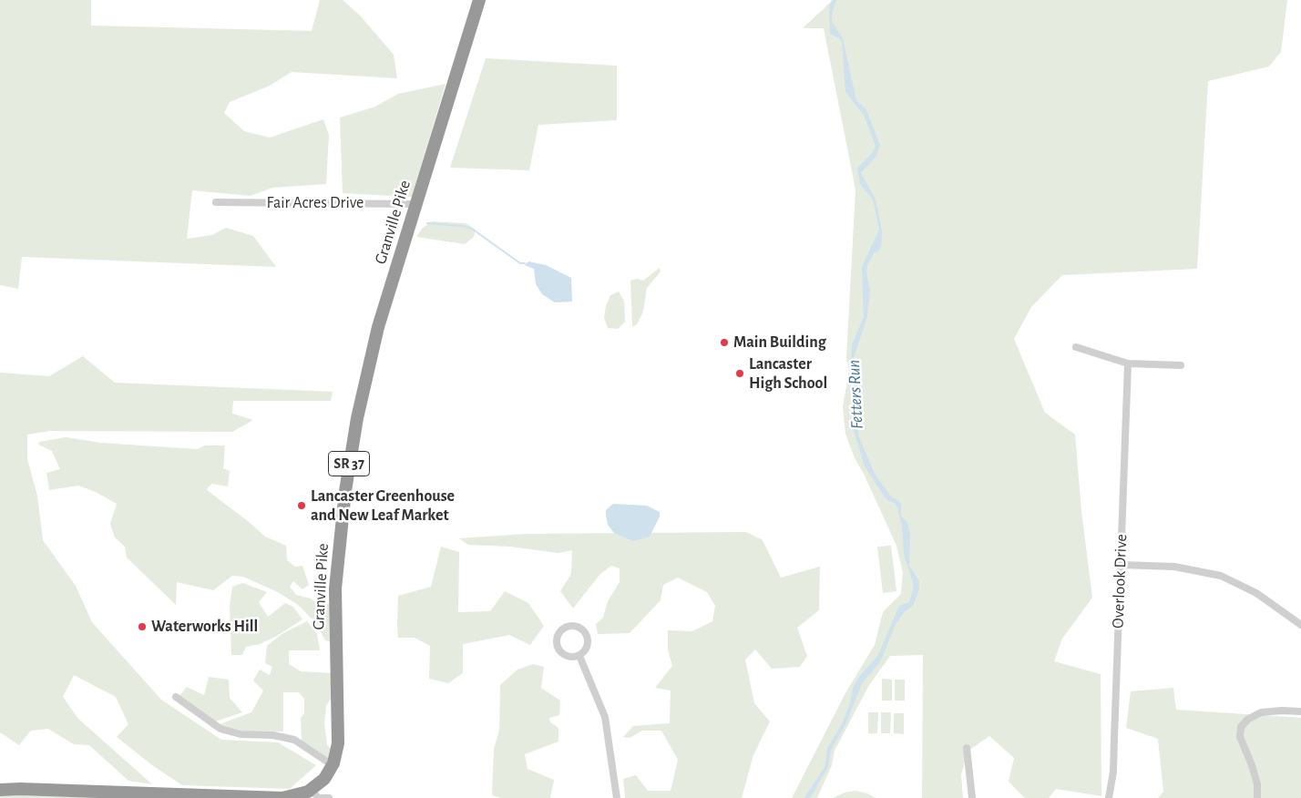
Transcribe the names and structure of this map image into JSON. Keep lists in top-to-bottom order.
{
  "streets": {
    "highway": ["Granville Pike", "SR 37"],
    "street": ["Fair Acres Drive", "Overlook Drive"]
  },
  "crossings": [
    ["Fair Acres Drive", "Granville Pike"]
  ],
  "water": ["Fetters Run"],
  "places": [
    "Main Building",
    "Lancaster High School",
    "Lancaster Greenhouse and New Leaf Market",
    "Waterworks Hill"
  ]
}
